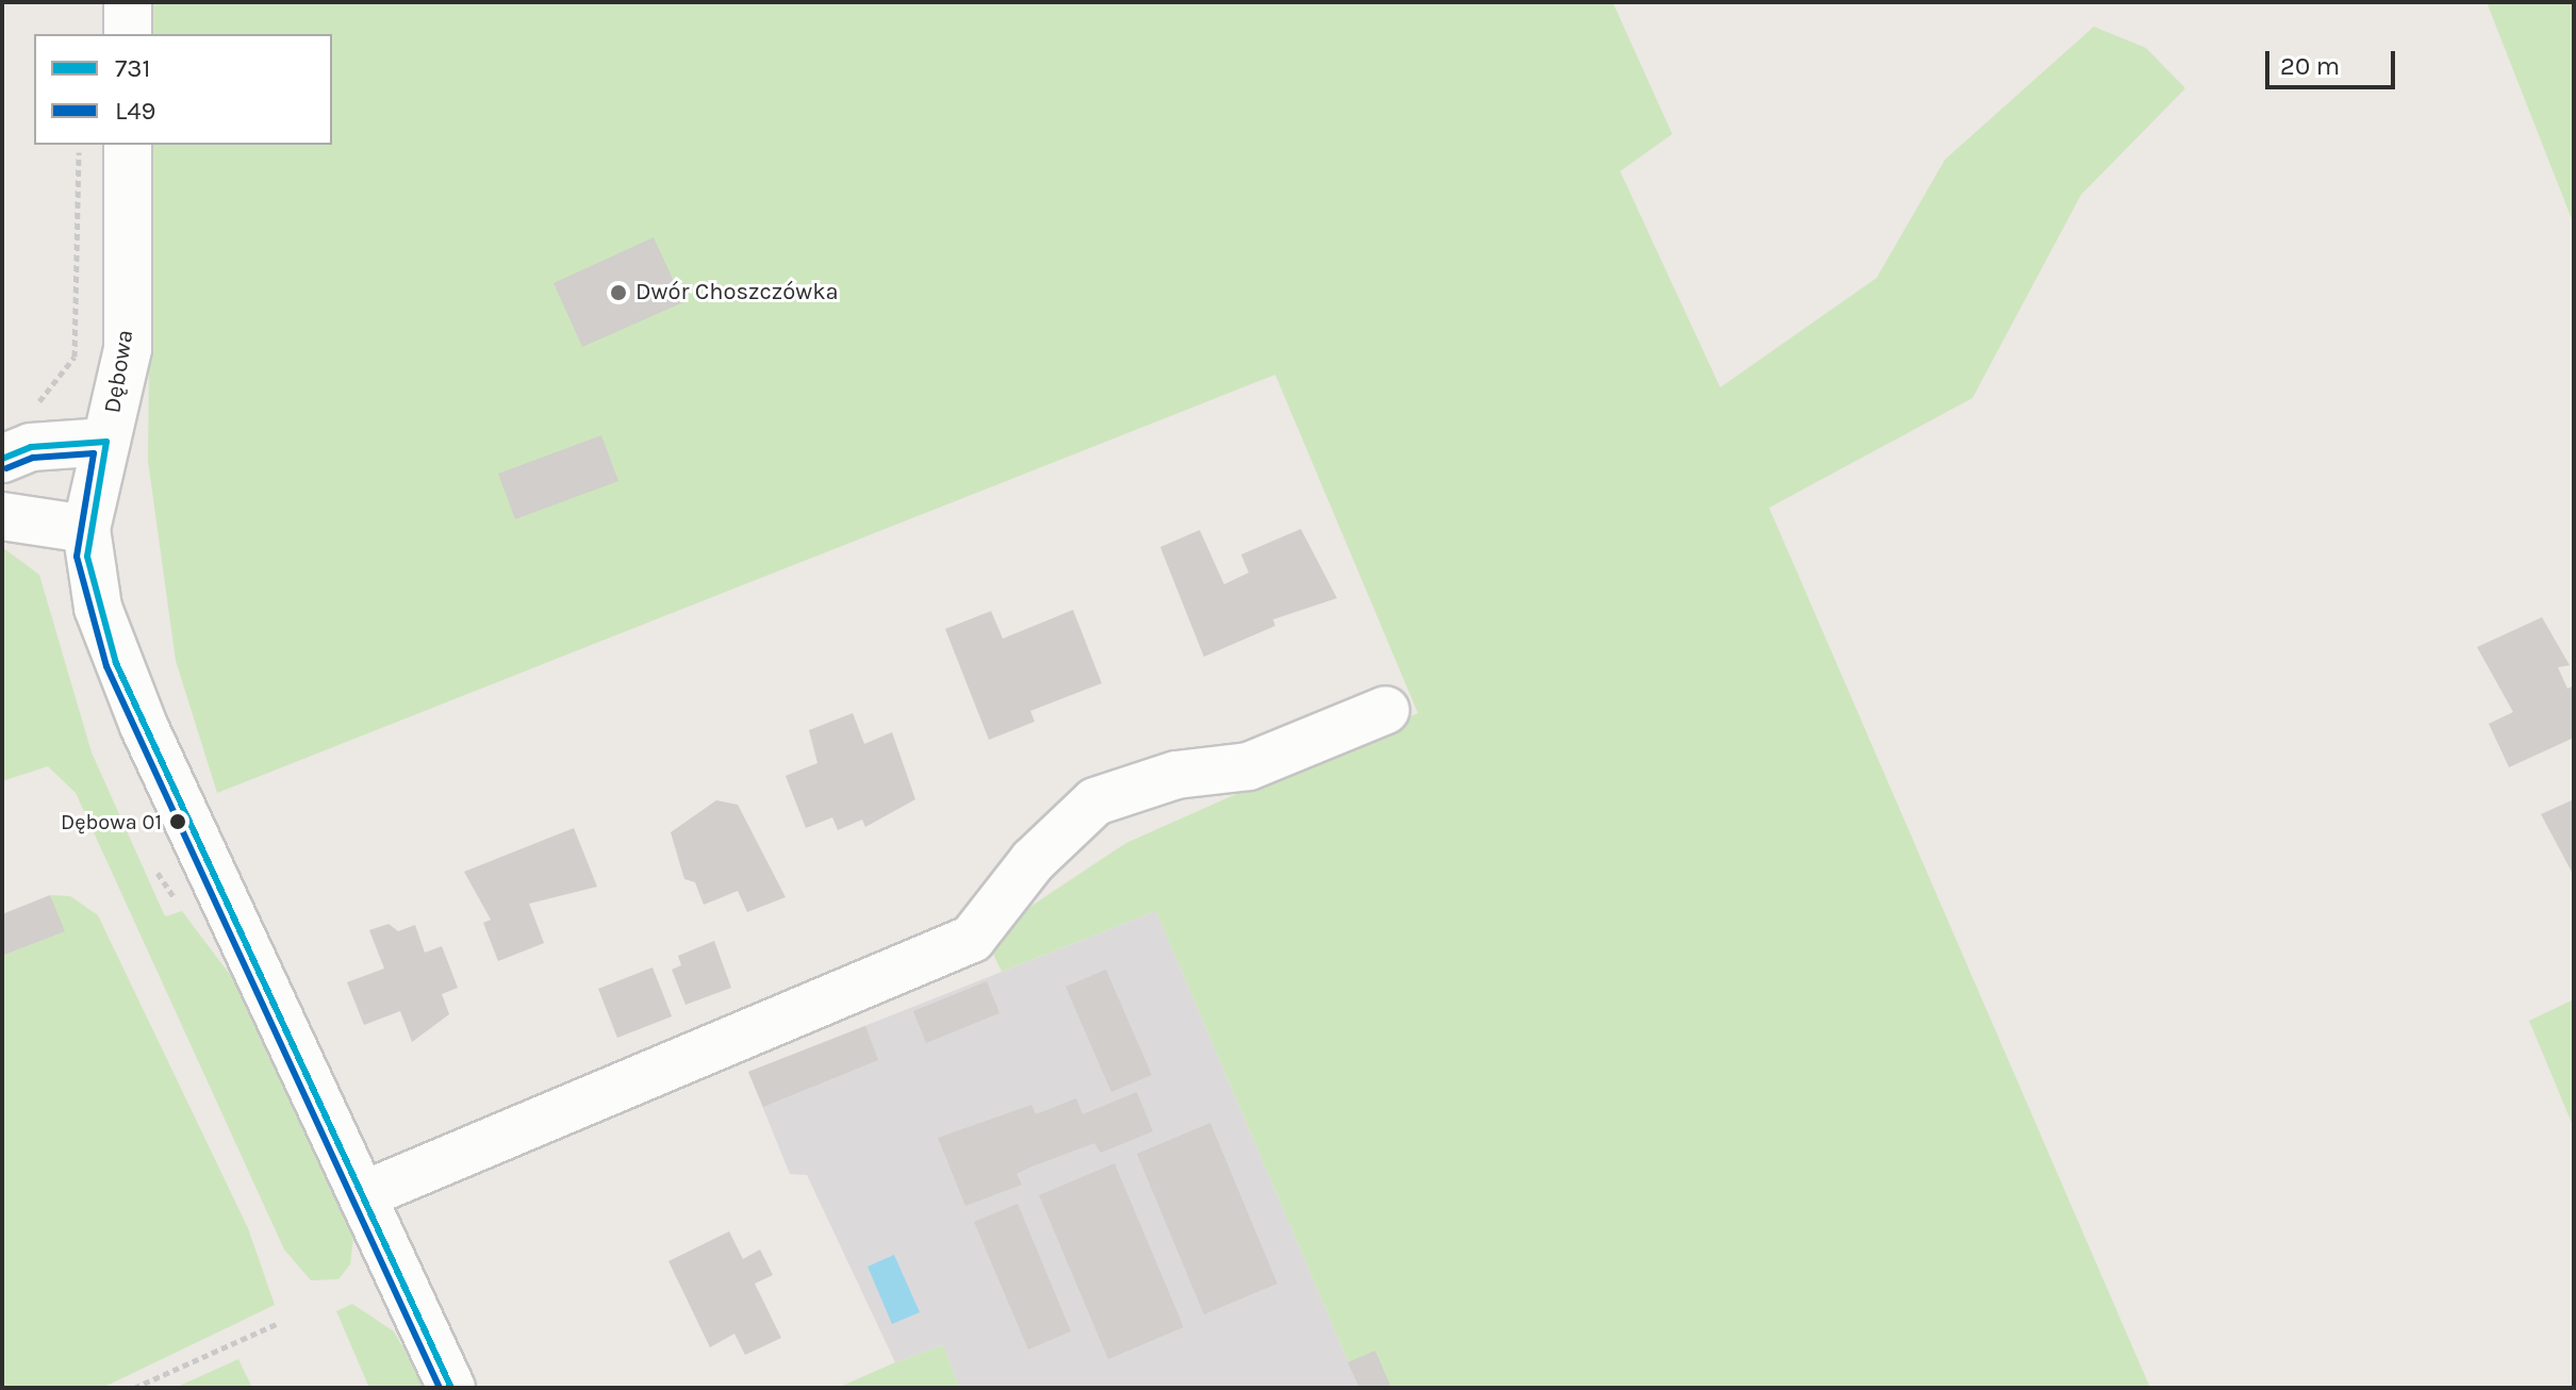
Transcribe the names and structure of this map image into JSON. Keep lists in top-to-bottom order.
{
  "streets": {
    "street": ["Dębowa"]
  },
  "places": ["Dwór Choszczówka", "Dębowa 01"],
  "lines": ["transit line 731", "transit line L49"],
  "legend": ["731", "L49"],
  "scale_bar": "20 m"
}
